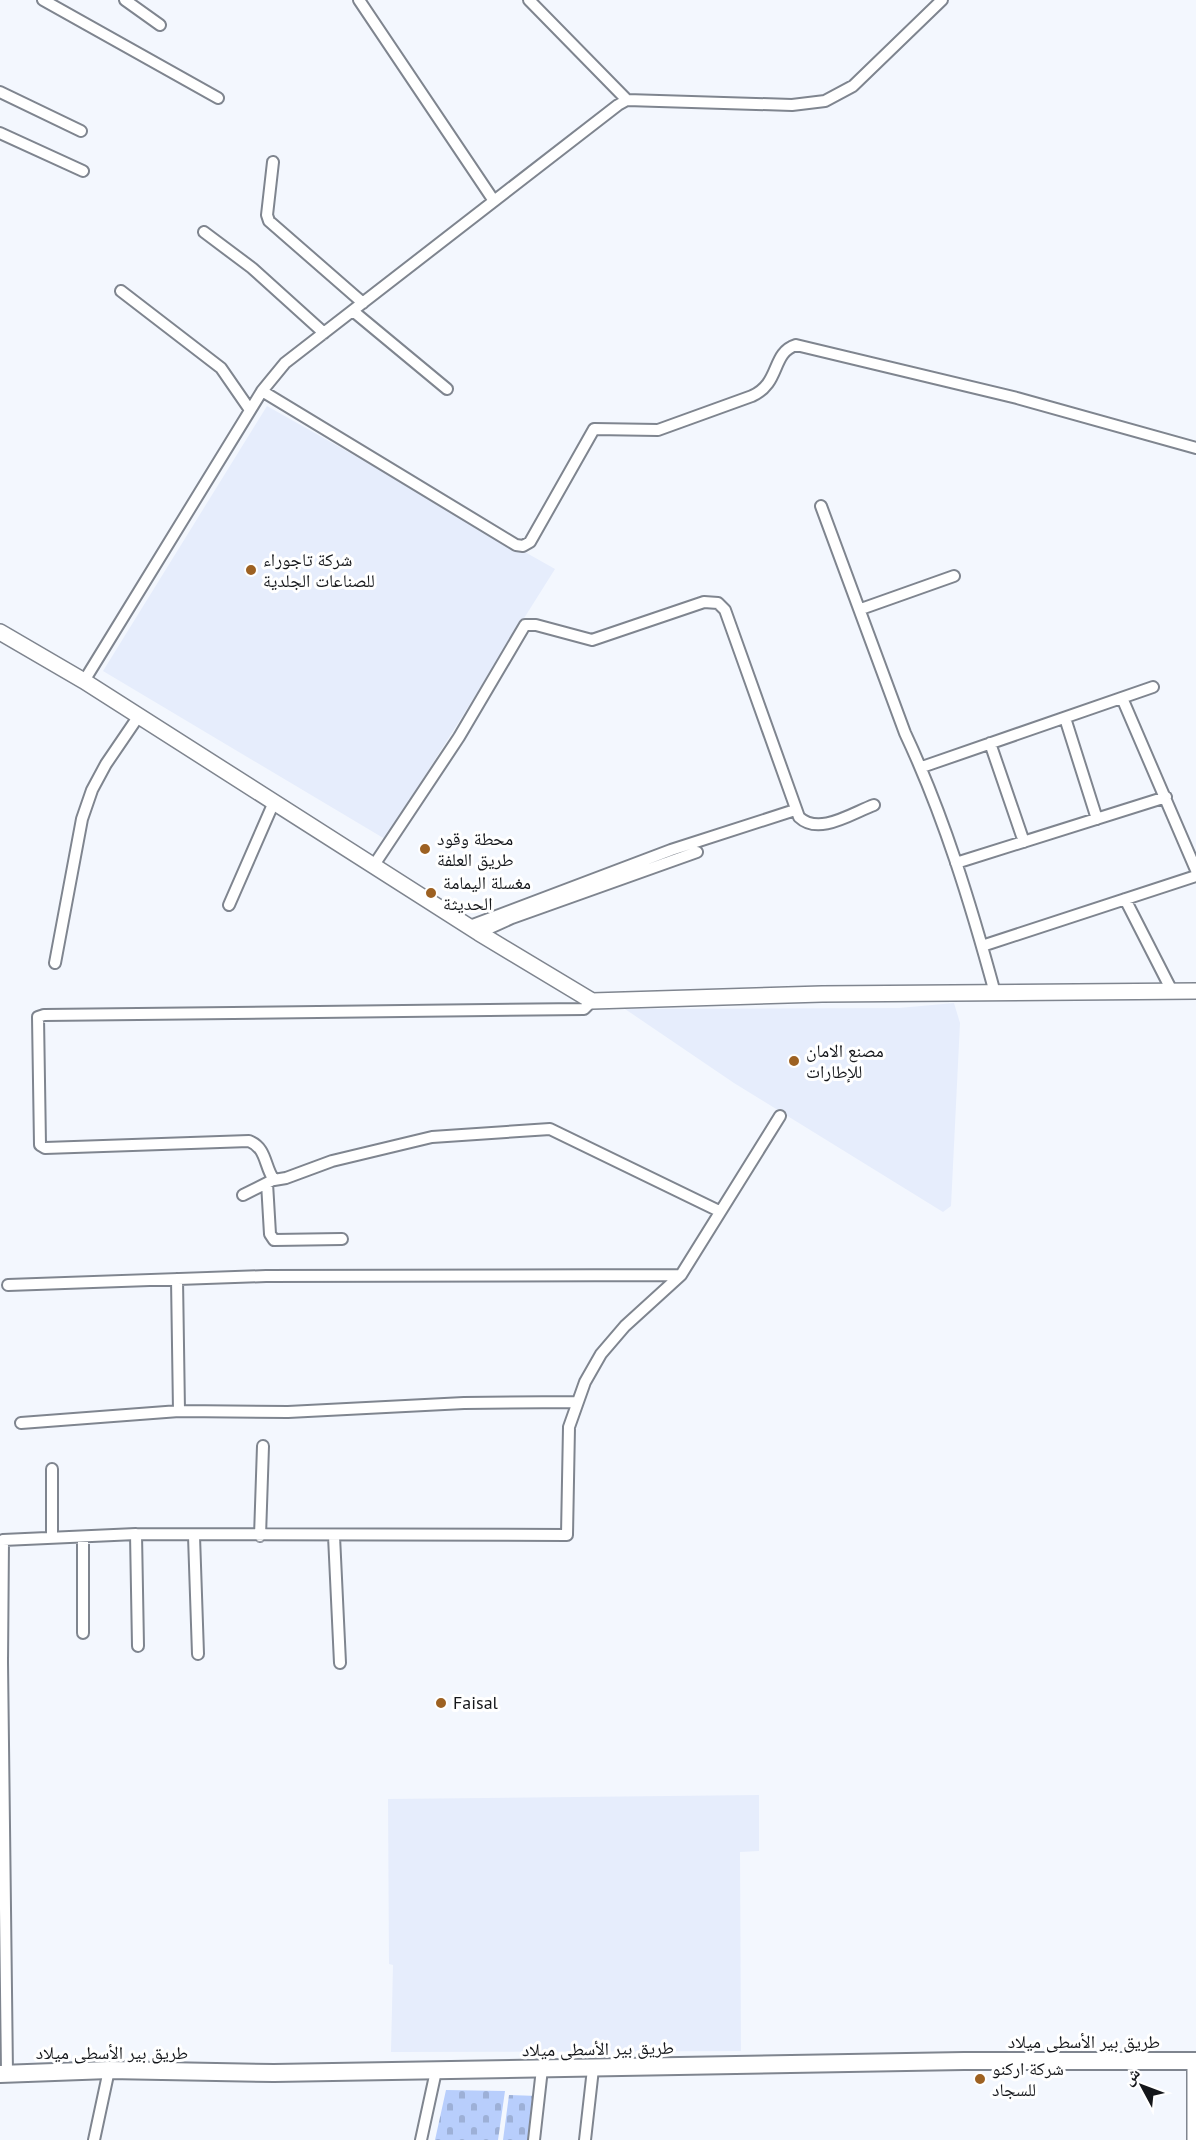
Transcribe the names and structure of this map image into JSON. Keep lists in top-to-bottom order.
{
  "streets": {
    "main road": ["طريق بير الأسطى ميلاد"]
  },
  "places": [
    "شركة تاجوراء للصناعات الجلدية",
    "محطة وقود طريق العلفة",
    "مغسلة اليمامة الحديثة",
    "مصنع الامان للإطارات",
    "Faisal",
    "شركة اركنو للسجاد"
  ],
  "north": "top left"
}
